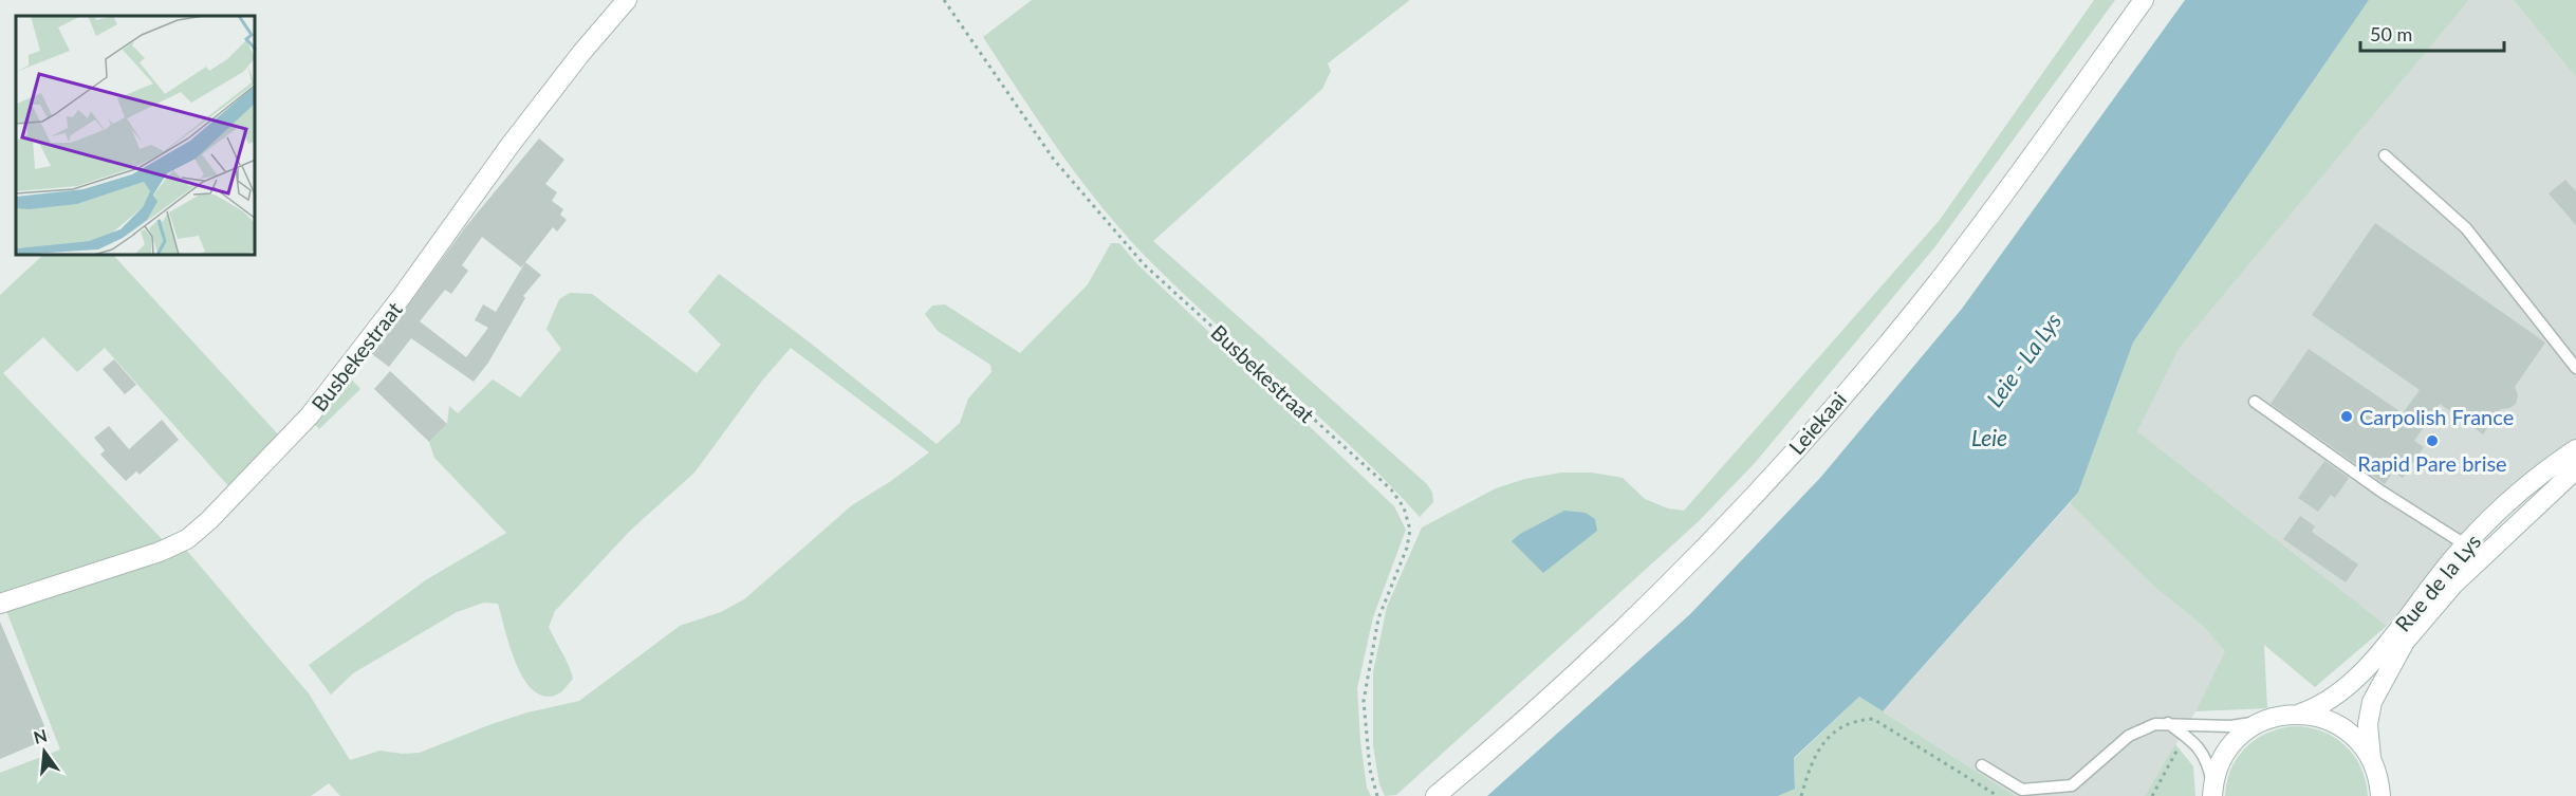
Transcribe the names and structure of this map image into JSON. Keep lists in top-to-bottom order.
{
  "streets": {
    "street": ["Busbekestraat", "Leiekaai", "Rue de la Lys"]
  },
  "water": ["Leie - La Lys", "Leie"],
  "places": ["Carpolish France", "Rapid Pare brise"],
  "scale_bar": "50 m",
  "north": "top"
}
